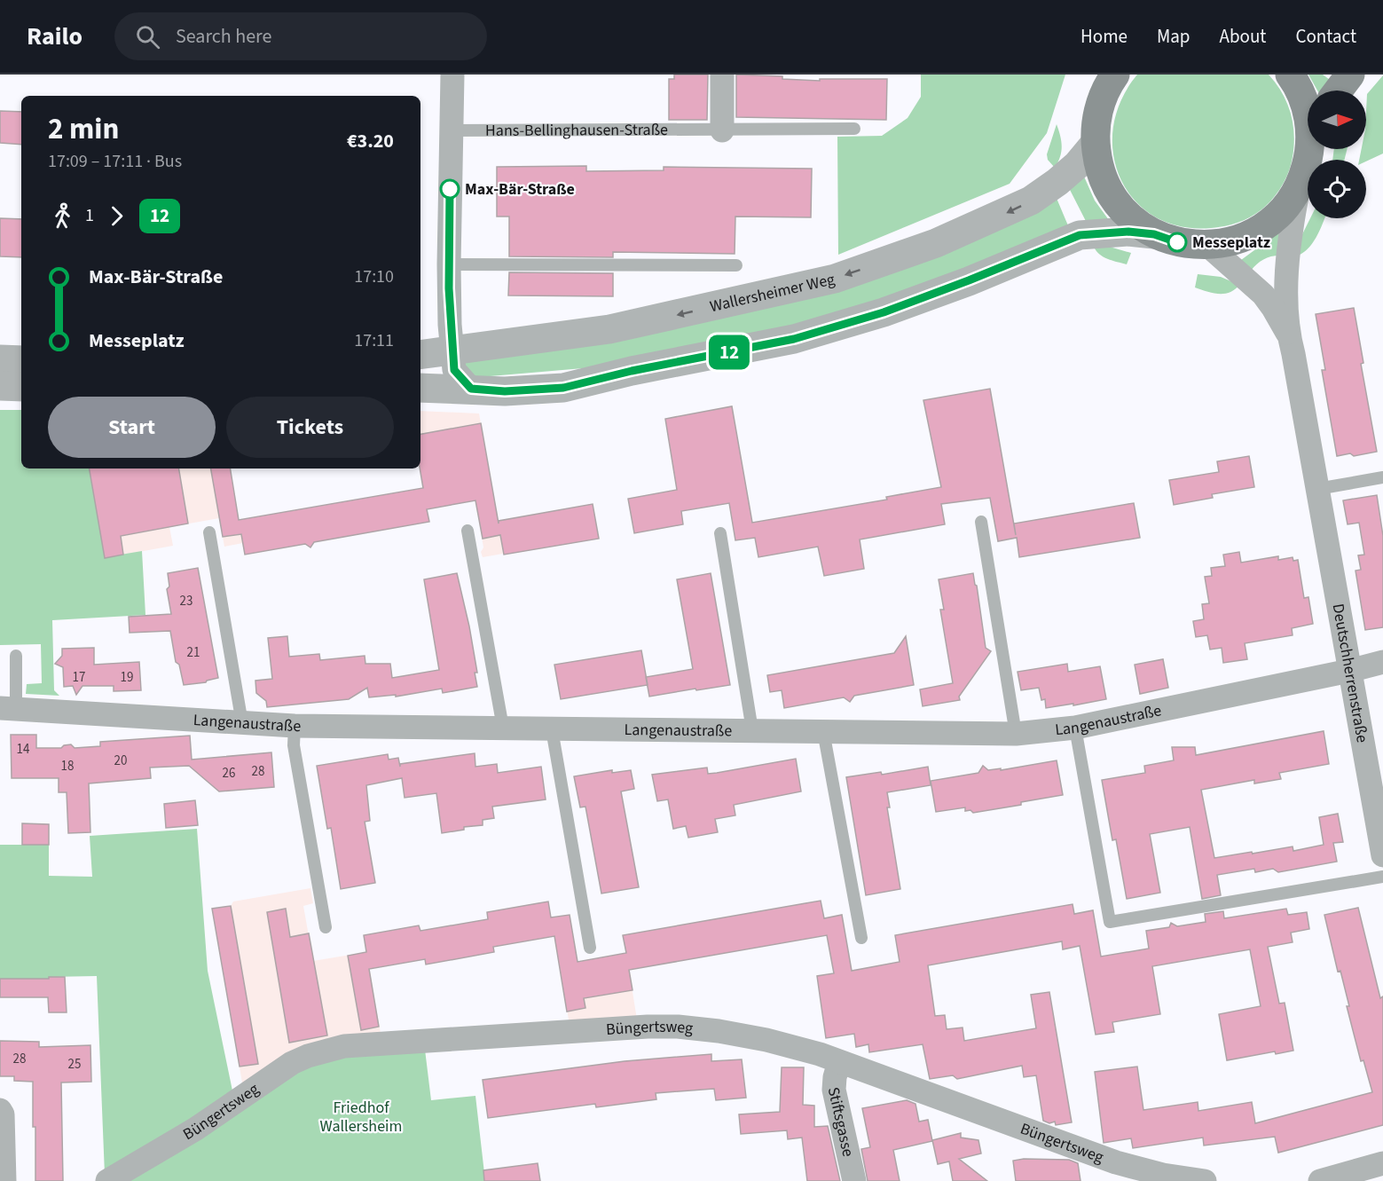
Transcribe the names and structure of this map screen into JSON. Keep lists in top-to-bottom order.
{
  "streets": {
    "street": [
      "Wallersheimer Weg",
      "Deutschherrenstraße",
      "Langenaustraße",
      "Büngertsweg",
      "Stiftsgasse"
    ],
    "lane": ["Hans-Bellinghausen-Straße"]
  },
  "crossings": [
    ["Deutschherrenstraße", "Langenaustraße"],
    ["Büngertsweg", "Stiftsgasse"]
  ],
  "parks": ["Friedhof Wallersheim"],
  "places": ["Max-Bär-Straße", "Messeplatz"],
  "lines": ["bus line 12"],
  "house_numbers": [
    "23",
    "21",
    "17",
    "19",
    "14",
    "20",
    "18",
    "28",
    "26",
    "28",
    "25"
  ],
  "north": "right",
  "page": {
    "header": "Railo",
    "search": "Search here",
    "nav": [
      "Home",
      "Map",
      "About",
      "Contact"
    ],
    "on_map": "12",
    "heading": ["2 min", "17:09 – 17:11 · Bus", "€3.20"],
    "legs": ["1", "12"],
    "list": [
      {
        "name": "Max-Bär-Straße",
        "value": "17:10"
      },
      {
        "name": "Messeplatz",
        "value": "17:11"
      }
    ],
    "buttons": ["Start", "Tickets"]
  }
}
